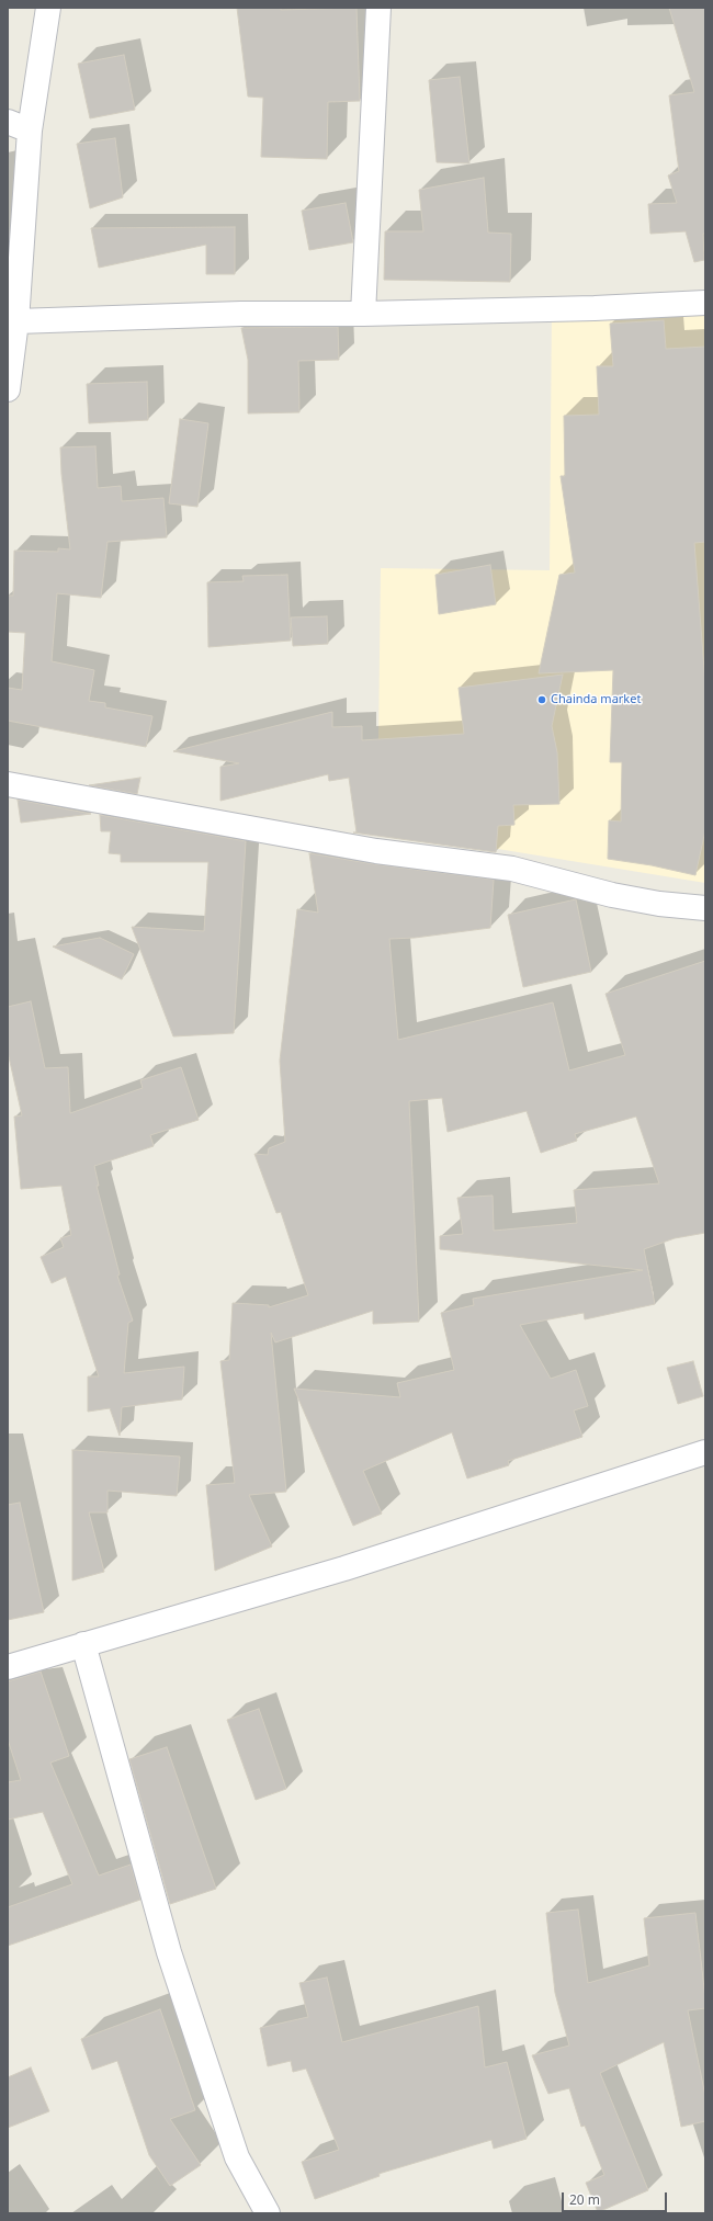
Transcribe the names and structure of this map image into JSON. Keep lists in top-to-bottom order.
{
  "places": ["Chainda market"],
  "scale_bar": "20 m"
}
